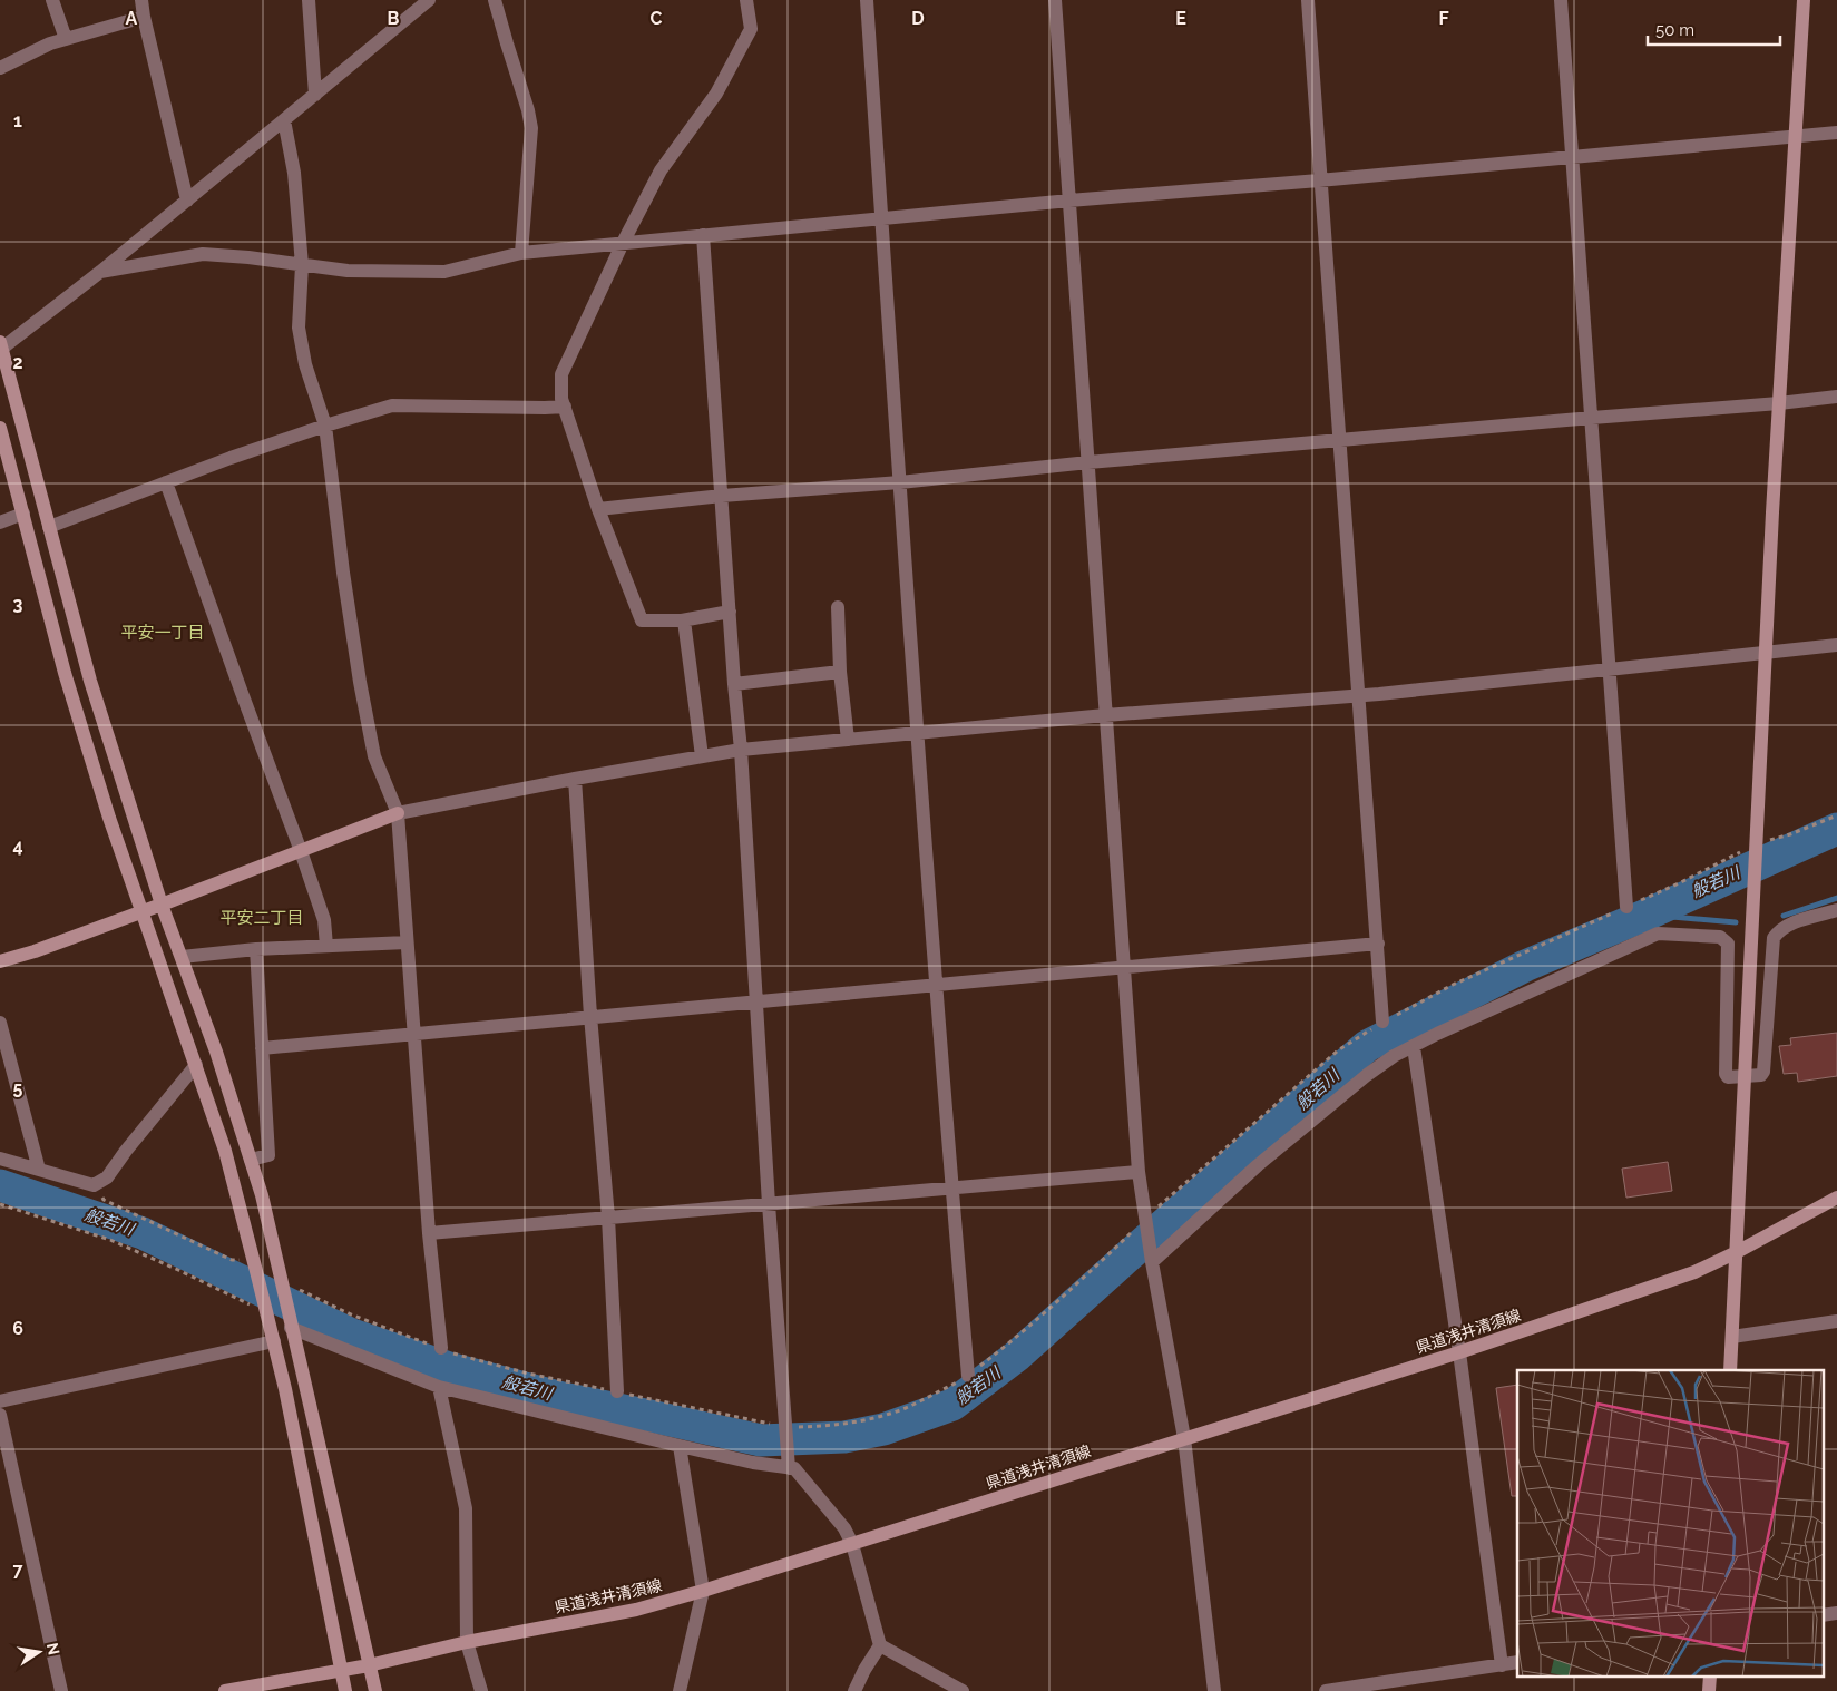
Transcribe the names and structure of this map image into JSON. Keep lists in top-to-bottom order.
{
  "streets": {
    "street": ["県道浅井清須線"]
  },
  "districts": ["平安一丁目", "平安二丁目"],
  "water": ["般若川"],
  "scale_bar": "50 m",
  "north": "right",
  "grid": {
    "columns": [
      "A",
      "B",
      "C",
      "D",
      "E",
      "F"
    ],
    "rows": [
      "1",
      "2",
      "3",
      "4",
      "5",
      "6",
      "7"
    ]
  }
}
